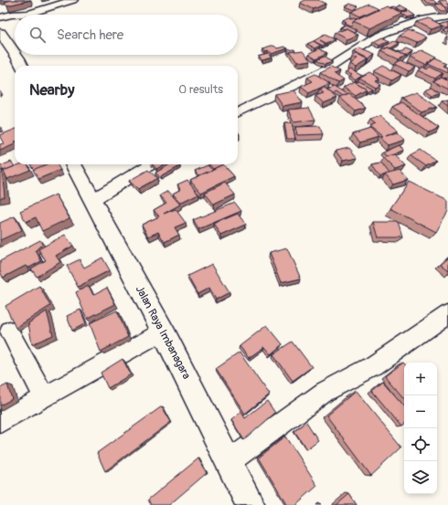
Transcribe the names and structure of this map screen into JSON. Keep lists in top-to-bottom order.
{
  "streets": {
    "highway": ["Jalan Raya Imbanagara"]
  },
  "page": {
    "search": "Search here",
    "heading": ["Nearby", "0 results"],
    "map_buttons": ["+", "−"]
  }
}
